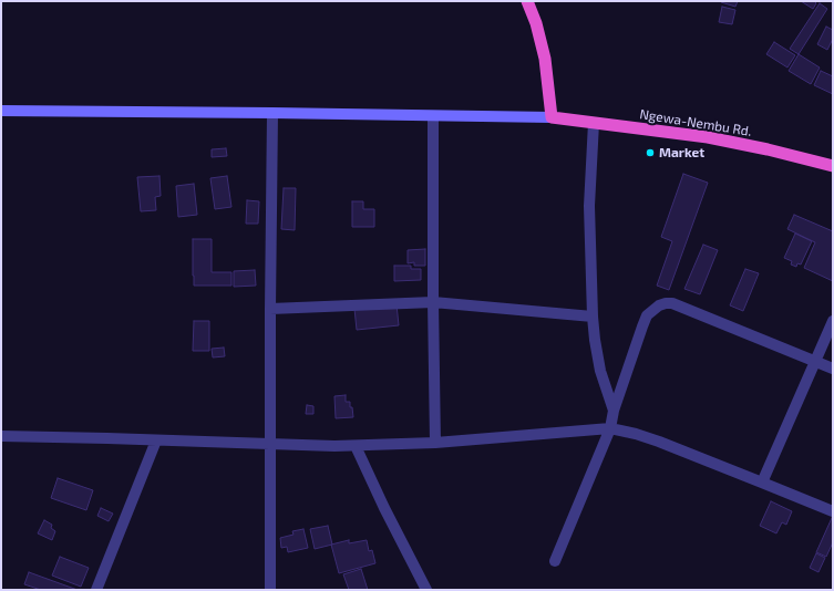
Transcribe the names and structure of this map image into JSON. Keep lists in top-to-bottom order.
{
  "streets": {
    "highway": ["Ngewa-Nembu Rd."]
  },
  "places": ["Market"]
}
